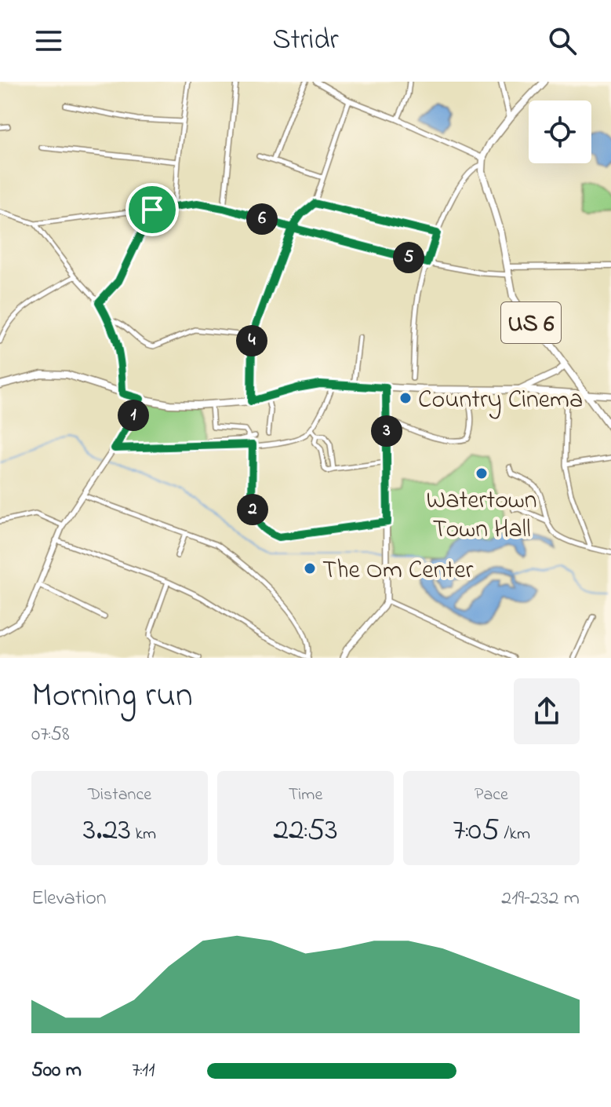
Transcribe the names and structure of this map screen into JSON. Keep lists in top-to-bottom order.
{
  "streets": {
    "main road": ["US 6"]
  },
  "places": ["Country Cinema", "Watertown Town Hall", "The Om Center"],
  "page": {
    "header": "Stridr",
    "pins": [
      "6",
      "5",
      "4",
      "1",
      "3",
      "2"
    ],
    "heading": ["Morning run", "07:58"],
    "stats": [
      ["Distance", "3.23 km"],
      ["Time", "22:53"],
      ["Pace", "7:05 /km"]
    ],
    "chart": ["Elevation", "219–232 m"],
    "list": [
      {
        "name": "500 m",
        "note": "7:11"
      }
    ]
  }
}
